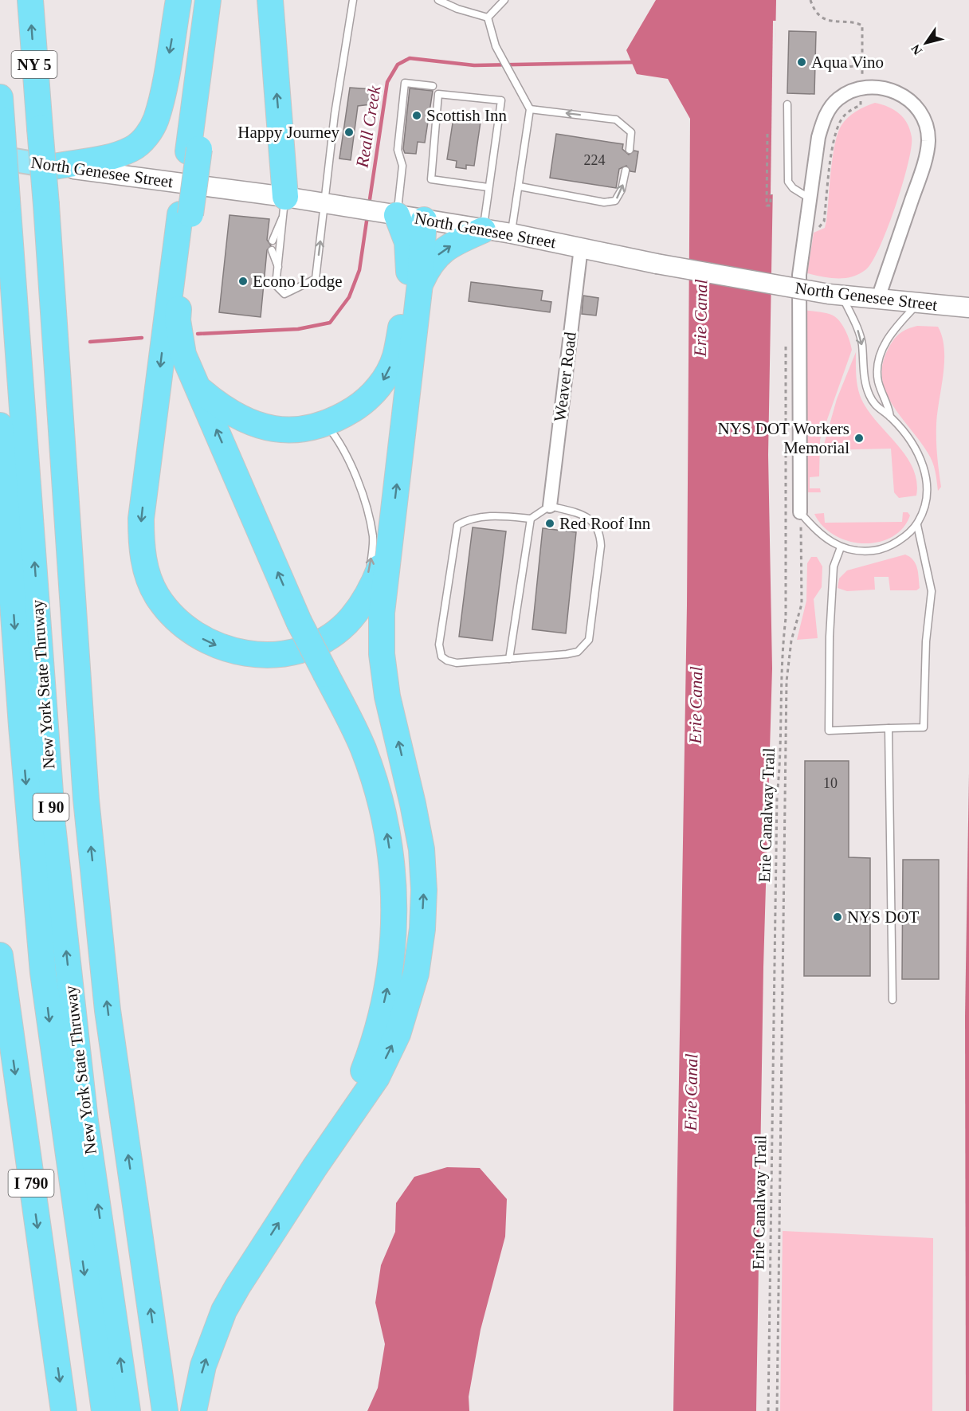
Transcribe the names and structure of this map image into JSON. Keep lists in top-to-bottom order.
{
  "streets": {
    "highway": [
      "NY 5",
      "North Genesee Street",
      "New York State Thruway",
      "I 90",
      "I 790"
    ],
    "street": ["Weaver Road"],
    "path": ["Erie Canalway Trail"]
  },
  "crossings": [
    ["North Genesee Street", "Weaver Road"]
  ],
  "water": ["Reall Creek", "Erie Canal"],
  "places": [
    "Aqua Vino",
    "Scottish Inn",
    "Happy Journey",
    "Econo Lodge",
    "NYS DOT Workers Memorial",
    "Red Roof Inn",
    "NYS DOT"
  ],
  "house_numbers": ["224", "10"],
  "north": "bottom left"
}
